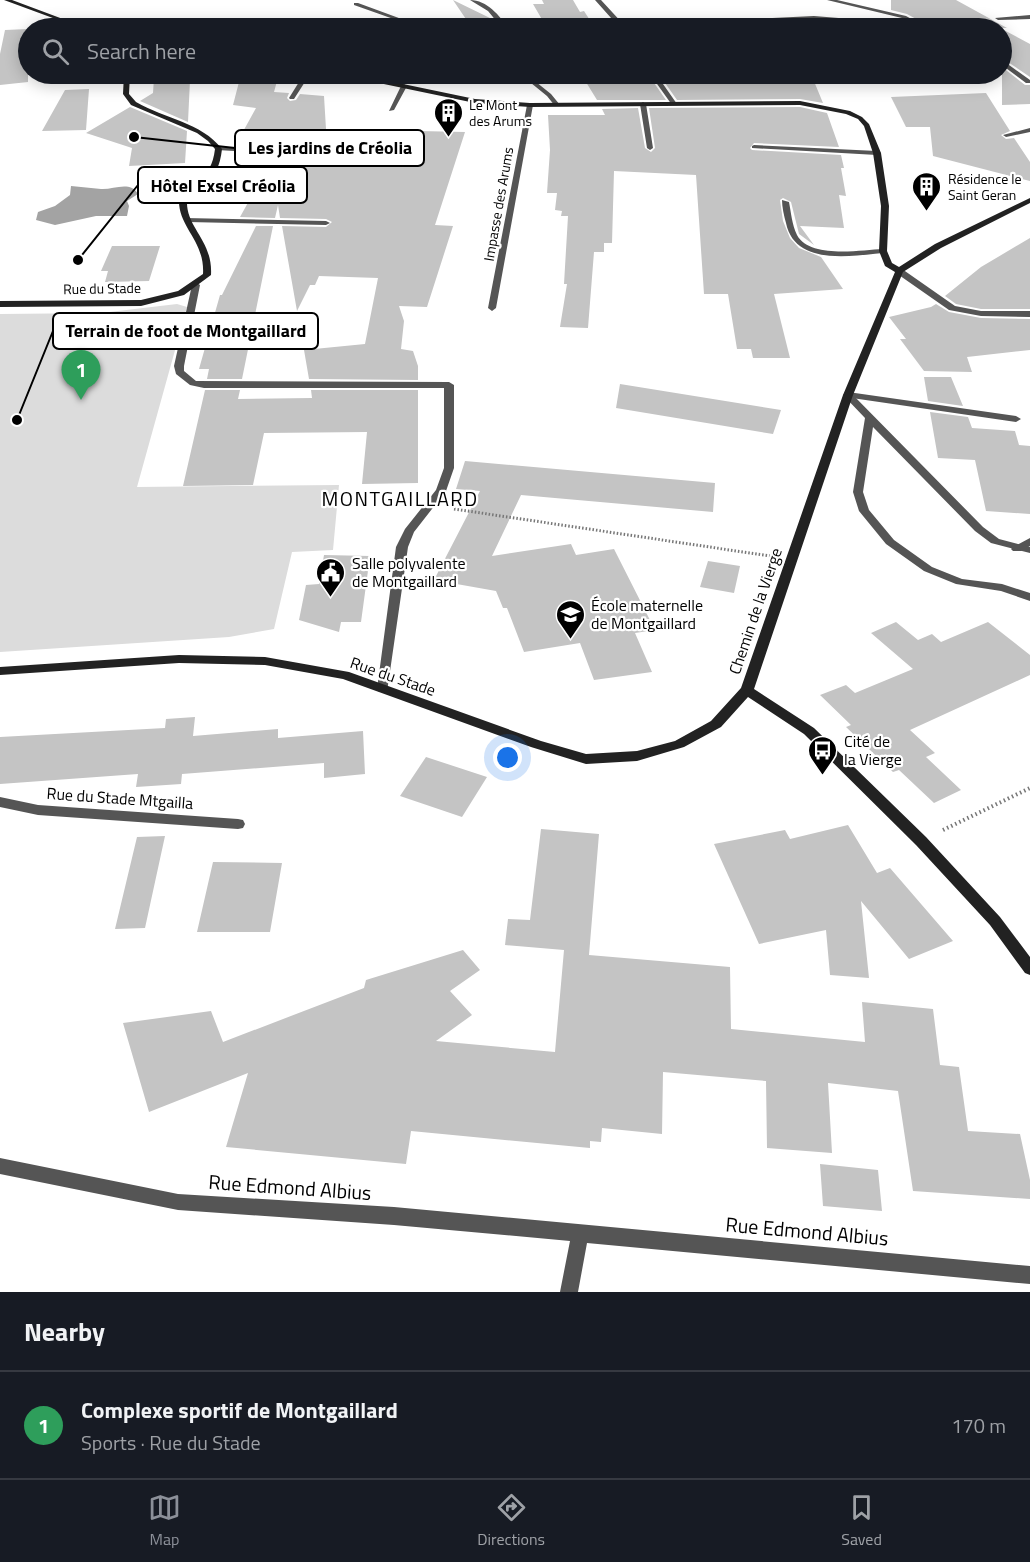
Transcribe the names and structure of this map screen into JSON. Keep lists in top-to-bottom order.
{
  "streets": {
    "street": [
      "Impasse des Arums",
      "Rue du Stade",
      "Chemin de la Vierge",
      "Rue du Stade Mtgailla",
      "Rue Edmond Albius"
    ]
  },
  "crossings": [
    ["Rue du Stade", "Chemin de la Vierge"]
  ],
  "districts": ["MONTGAILLARD"],
  "places": {
    "other": ["Les jardins de Créolia", "Hôtel Exsel Créolia", "Terrain de foot de Montgaillard"],
    "building": ["Le Mont des Arums", "Résidence le Saint Geran"],
    "public building": ["Salle polyvalente de Montgaillard"],
    "school or university": ["École maternelle de Montgaillard"],
    "bus stop": ["Cité de la Vierge"]
  },
  "page": {
    "search": "Search here",
    "pins": "1",
    "heading": "Nearby",
    "list": [
      {
        "mark": "1",
        "name": "Complexe sportif de Montgaillard",
        "note": "Sports · Rue du Stade",
        "value": "170 m"
      }
    ],
    "nav": ["Map", "Directions", "Saved"]
  }
}
